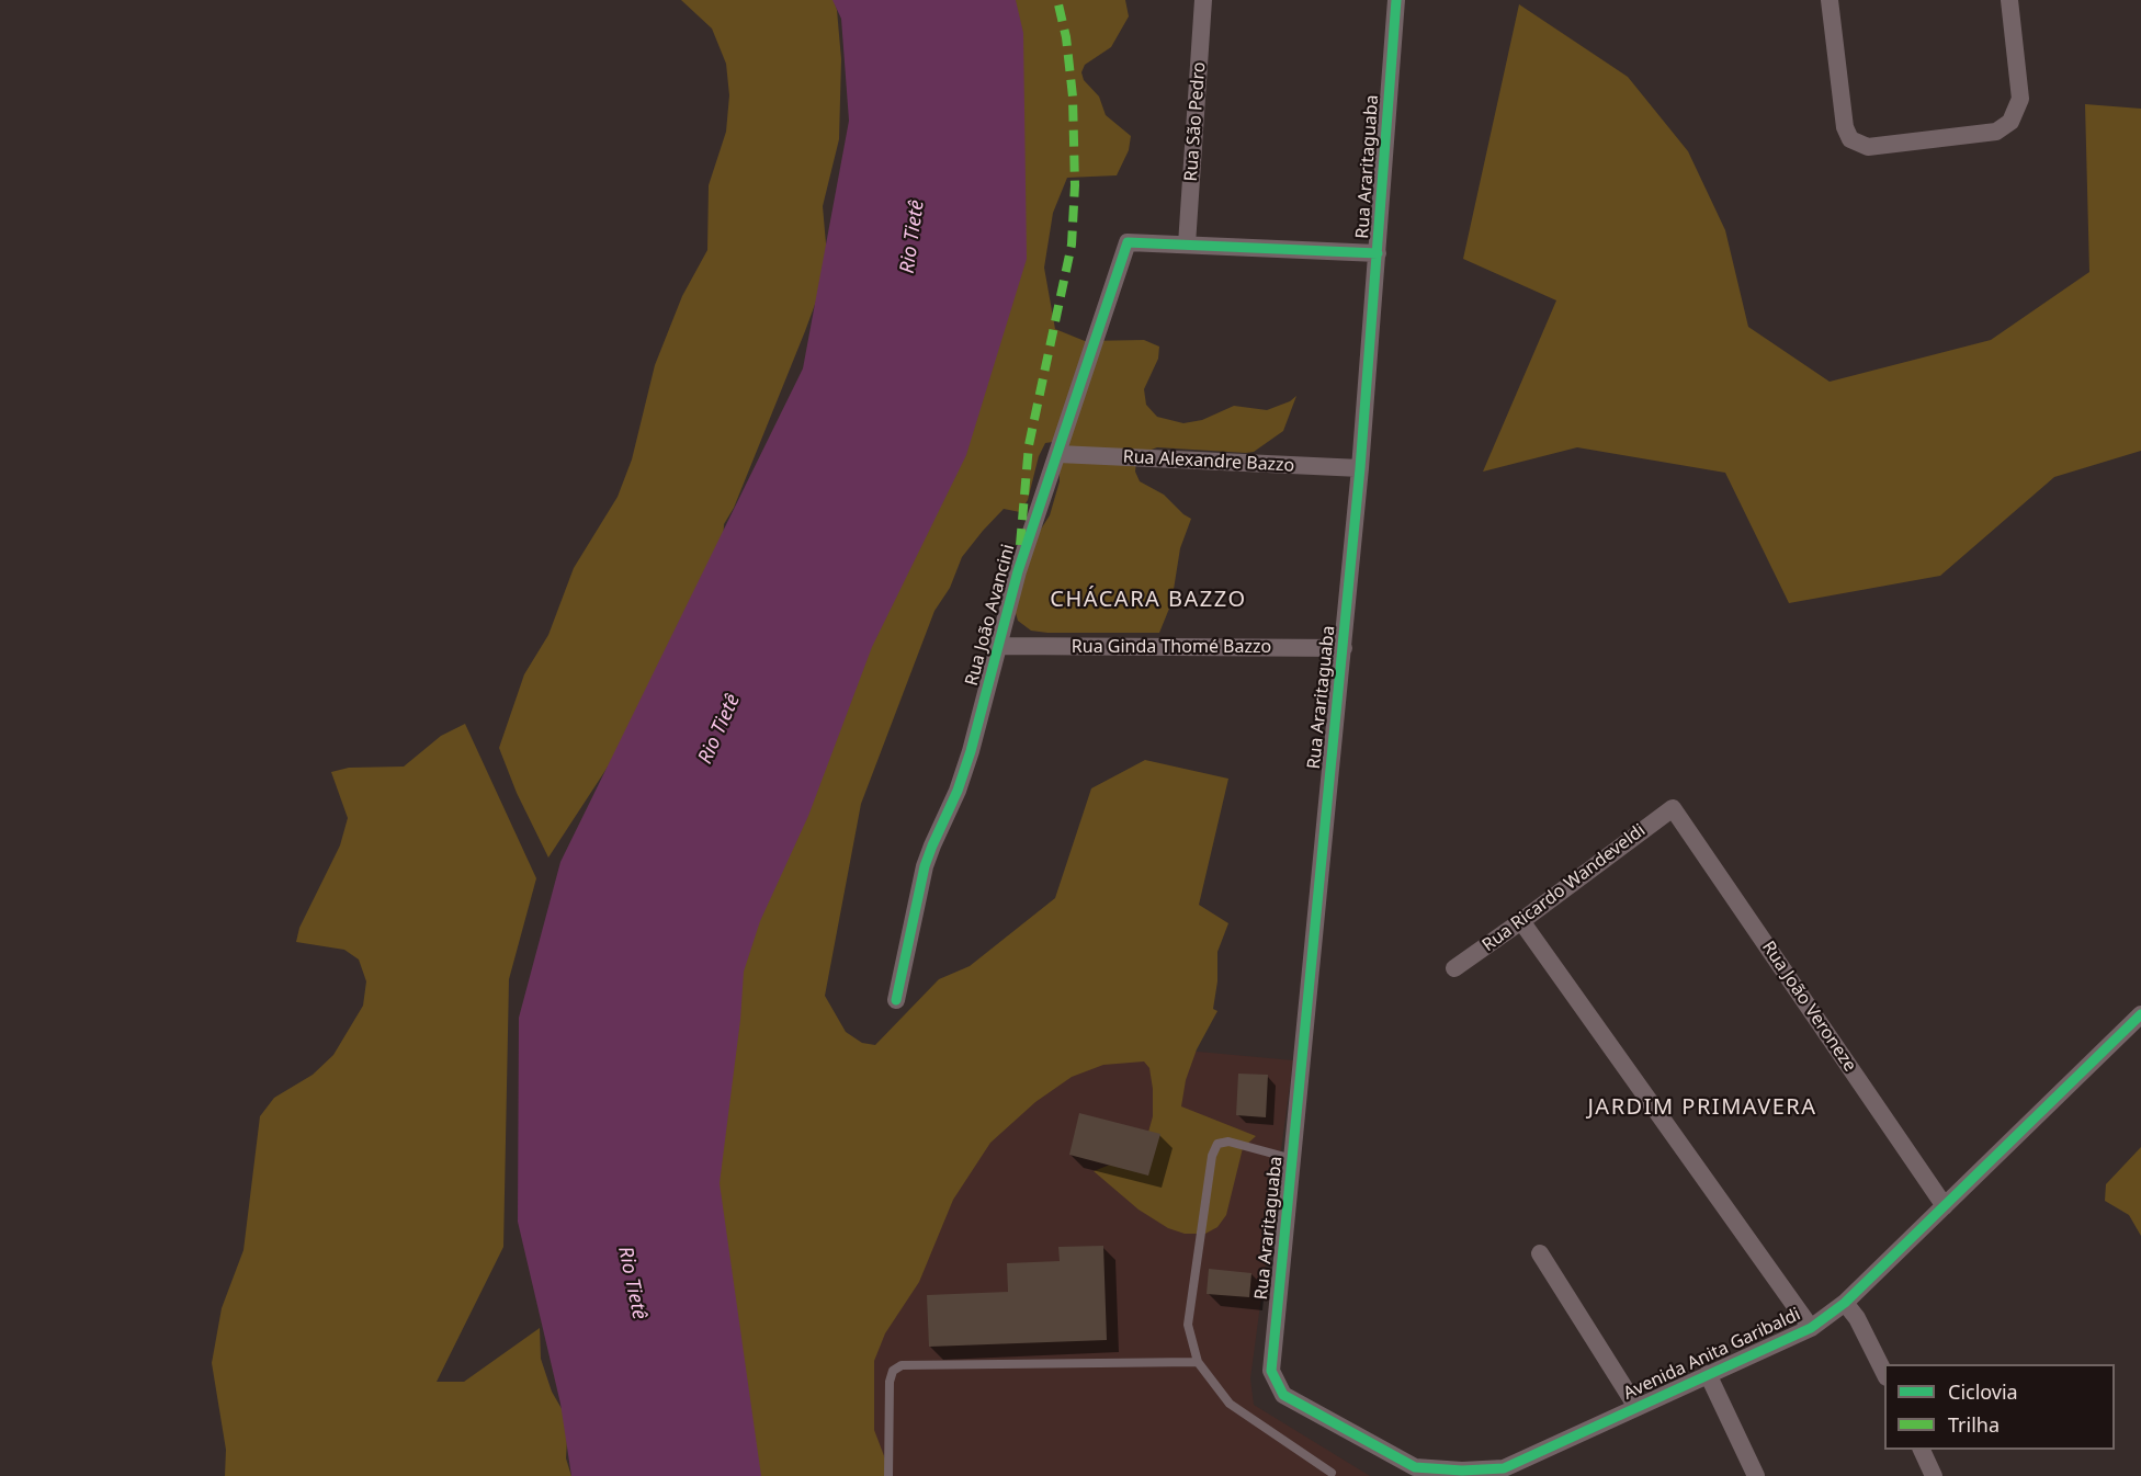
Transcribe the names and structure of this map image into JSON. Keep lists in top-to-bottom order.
{
  "streets": {
    "street": [
      "Rua São Pedro",
      "Rua Araritaguaba",
      "Rua Alexandre Bazzo",
      "Rua João Avancini",
      "Rua Ginda Thomé Bazzo",
      "Rua Ricardo Wandeveldi",
      "Rua João Veroneze",
      "Avenida Anita Garibaldi"
    ]
  },
  "crossings": [
    ["Rua São Pedro", "Rua João Avancini"],
    ["Rua Araritaguaba", "Rua Alexandre Bazzo"],
    ["Rua Araritaguaba", "Rua Ginda Thomé Bazzo"],
    ["Rua Araritaguaba", "Avenida Anita Garibaldi"],
    ["Rua Alexandre Bazzo", "Rua João Avancini"],
    ["Rua João Avancini", "Rua Ginda Thomé Bazzo"],
    ["Rua Ricardo Wandeveldi", "Rua João Veroneze"],
    ["Rua João Veroneze", "Avenida Anita Garibaldi"]
  ],
  "districts": ["CHÁCARA BAZZO", "JARDIM PRIMAVERA"],
  "water": ["Rio Tietê"],
  "legend": ["Ciclovia", "Trilha"]
}
